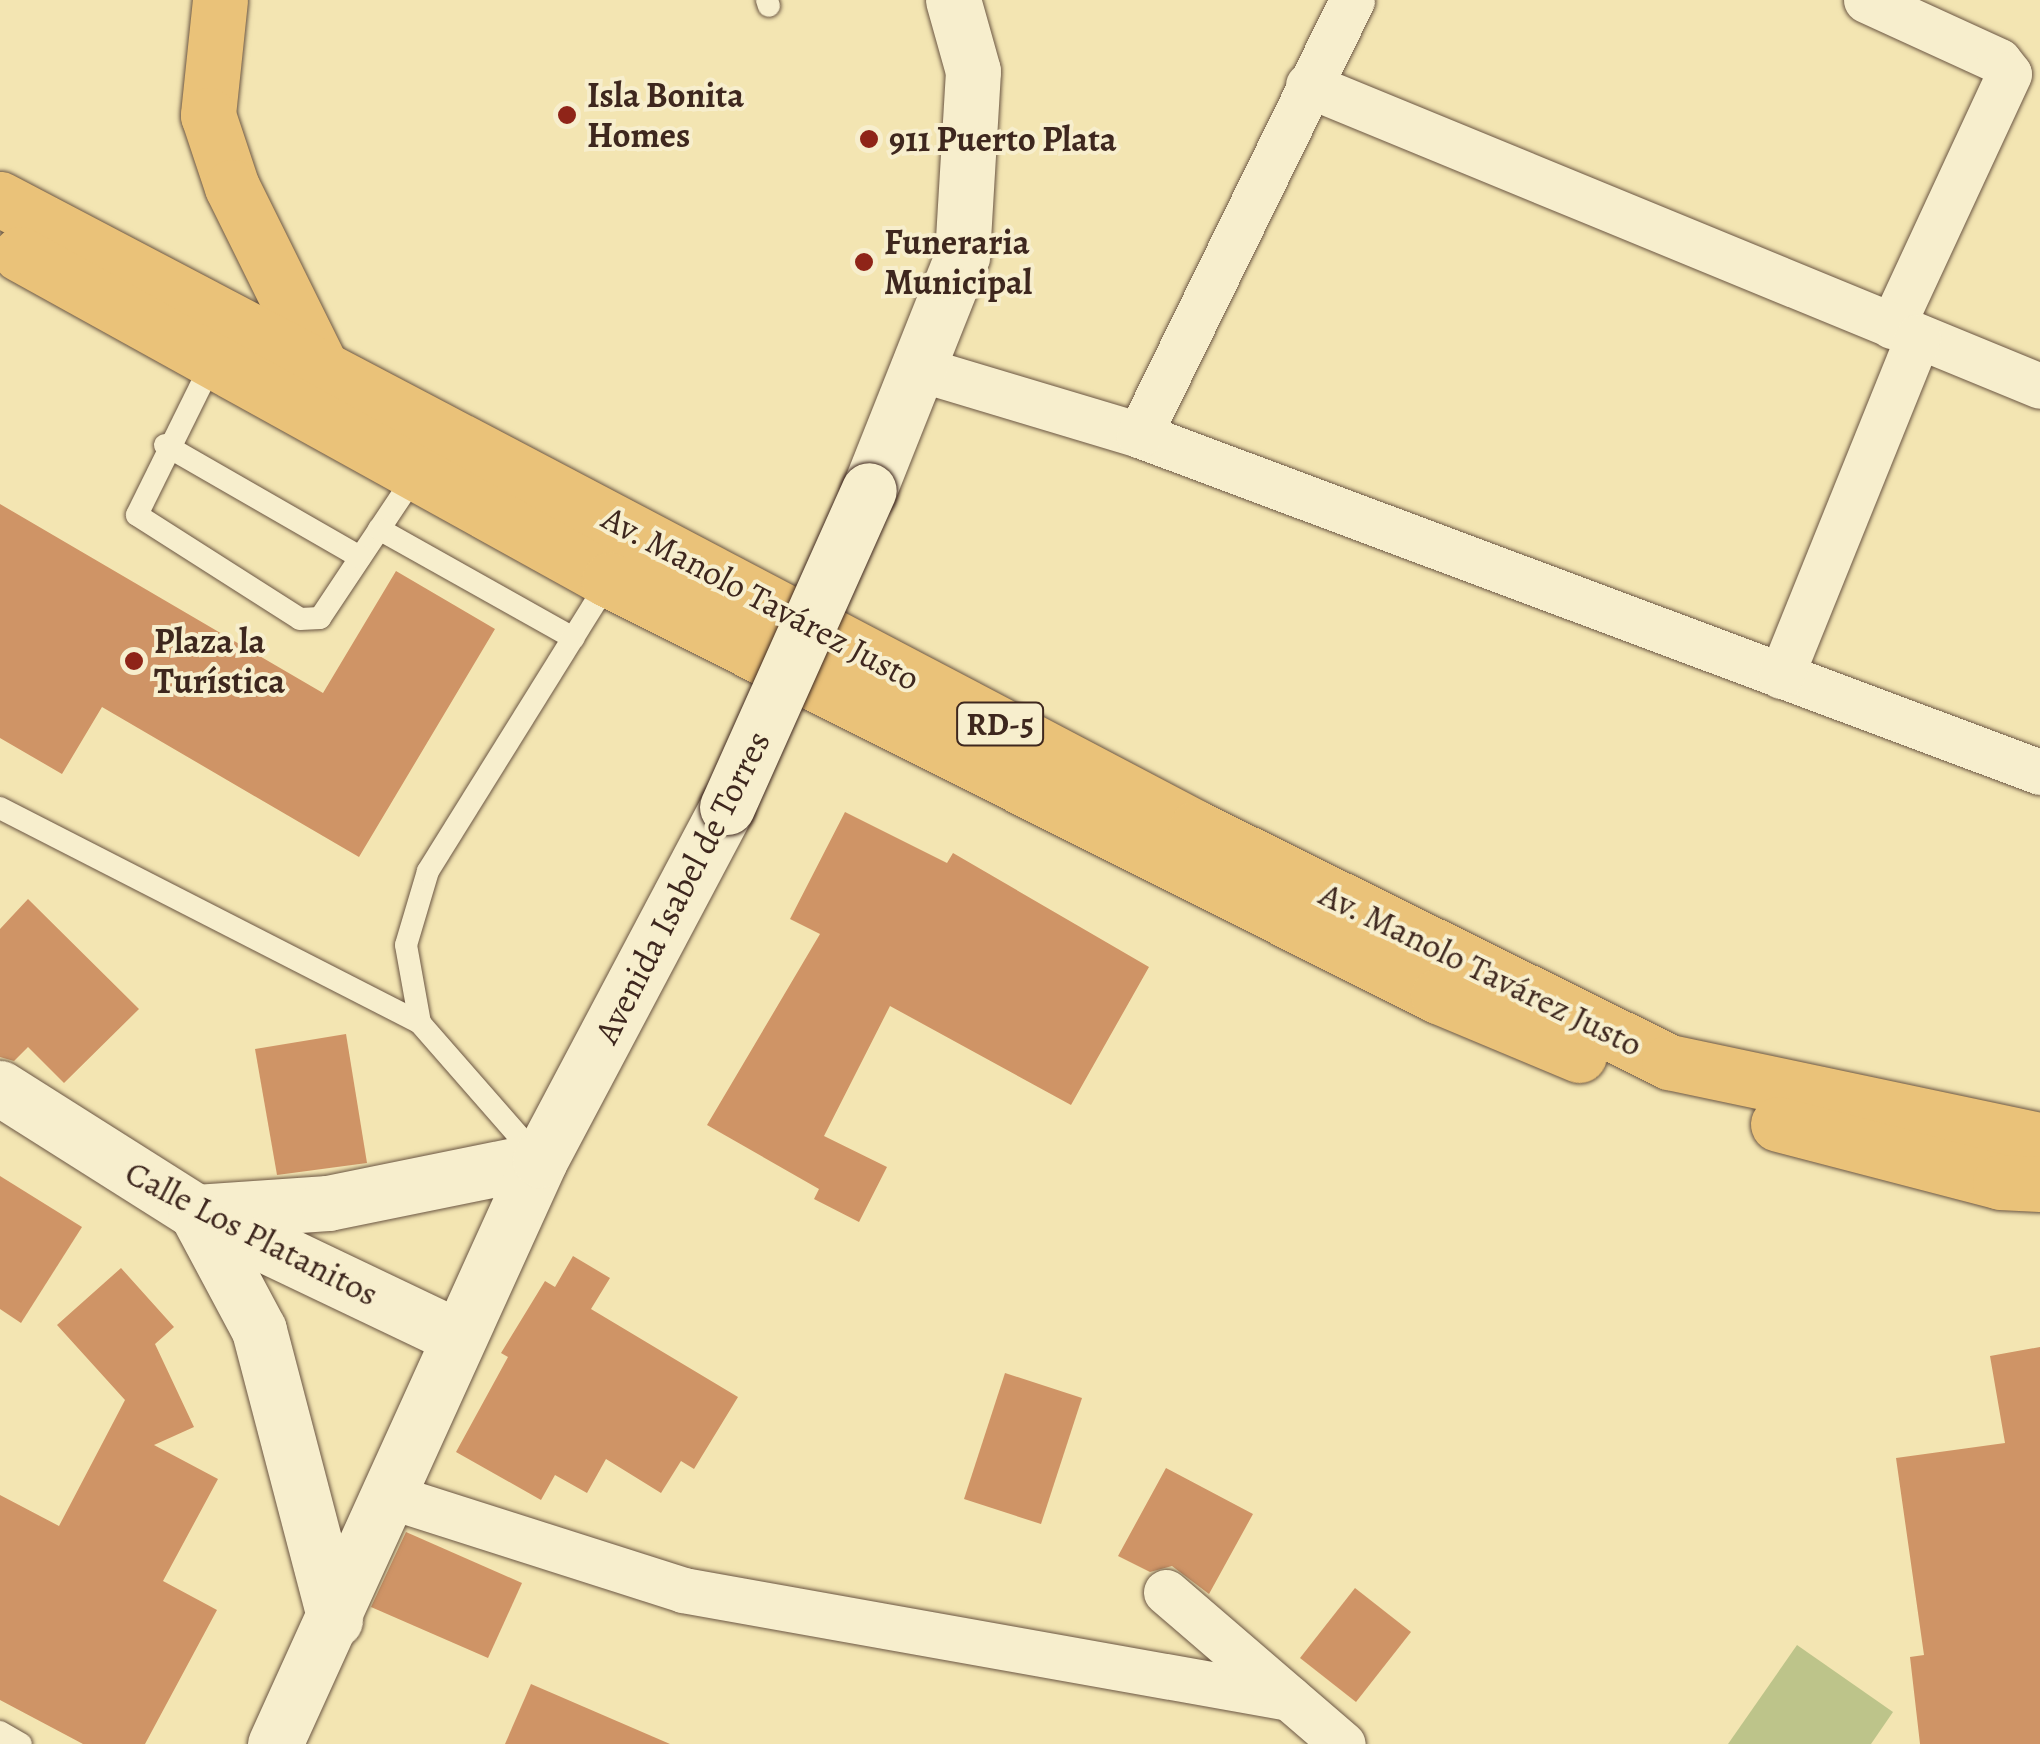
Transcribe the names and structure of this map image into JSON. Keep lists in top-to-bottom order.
{
  "streets": {
    "main road": ["Av. Manolo Tavárez Justo", "RD-5"],
    "street": ["Avenida Isabel de Torres", "Calle Los Platanitos"]
  },
  "crossings": [
    ["Avenida Isabel de Torres", "Calle Los Platanitos"]
  ],
  "places": [
    "Isla Bonita Homes",
    "911 Puerto Plata",
    "Funeraria Municipal",
    "Plaza la Turística"
  ]
}
